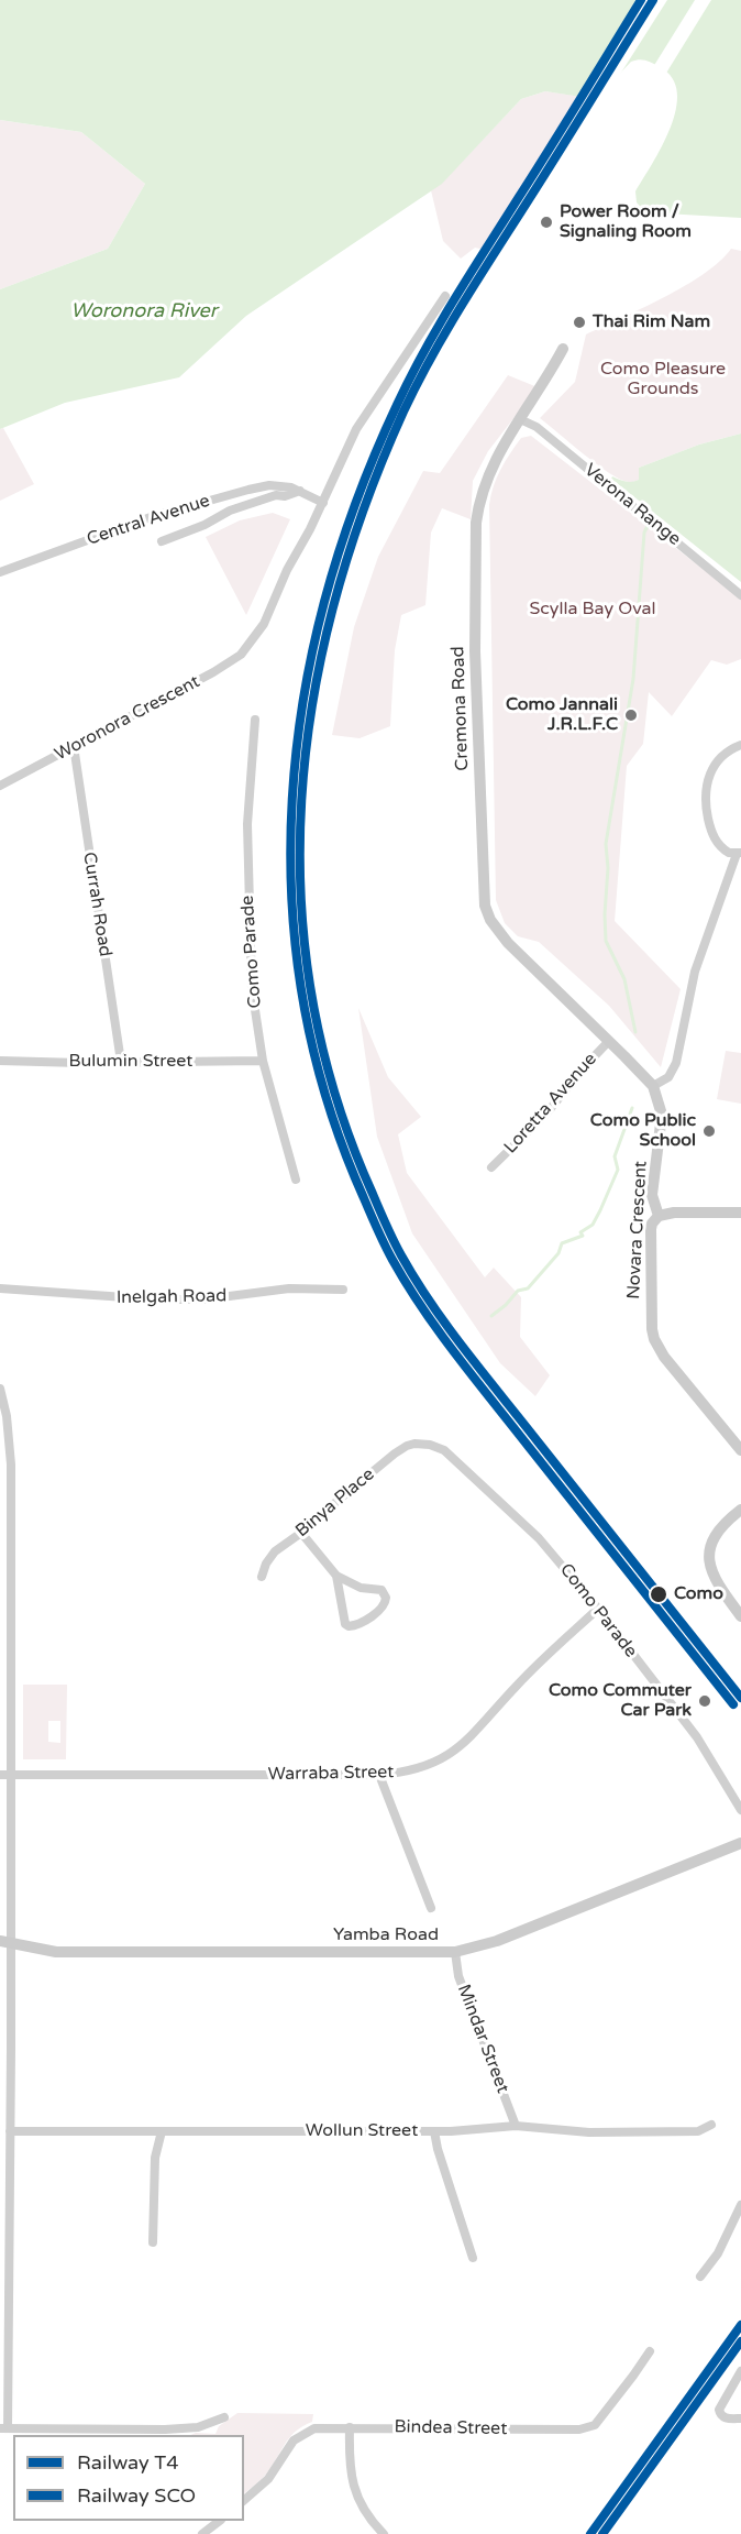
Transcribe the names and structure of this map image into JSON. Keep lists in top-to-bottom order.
{
  "streets": {
    "street": [
      "Verona Range",
      "Central Avenue",
      "Cremona Road",
      "Woronora Crescent",
      "Currah Road",
      "Como Parade",
      "Bulumin Street",
      "Loretta Avenue",
      "Novara Crescent",
      "Inelgah Road",
      "Binya Place",
      "Warraba Street",
      "Yamba Road",
      "Mindar Street",
      "Wollun Street",
      "Bindea Street"
    ]
  },
  "crossings": [
    ["Verona Range", "Cremona Road"],
    ["Central Avenue", "Woronora Crescent"],
    ["Cremona Road", "Loretta Avenue"],
    ["Cremona Road", "Novara Crescent"],
    ["Woronora Crescent", "Currah Road"],
    ["Currah Road", "Bulumin Street"],
    ["Como Parade", "Bulumin Street"],
    ["Como Parade", "Binya Place"],
    ["Como Parade", "Warraba Street"],
    ["Loretta Avenue", "Novara Crescent"],
    ["Yamba Road", "Mindar Street"],
    ["Mindar Street", "Wollun Street"]
  ],
  "water": ["Woronora River"],
  "parks": ["Como Pleasure Grounds", "Scylla Bay Oval"],
  "places": [
    "Power Room / Signaling Room",
    "Thai Rim Nam",
    "Como Jannali J.R.L.F.C",
    "Como Public School",
    "Como",
    "Como Commuter Car Park"
  ],
  "lines": ["rail line T4", "rail line SCO"],
  "legend": ["Railway T4", "Railway SCO"]
}
